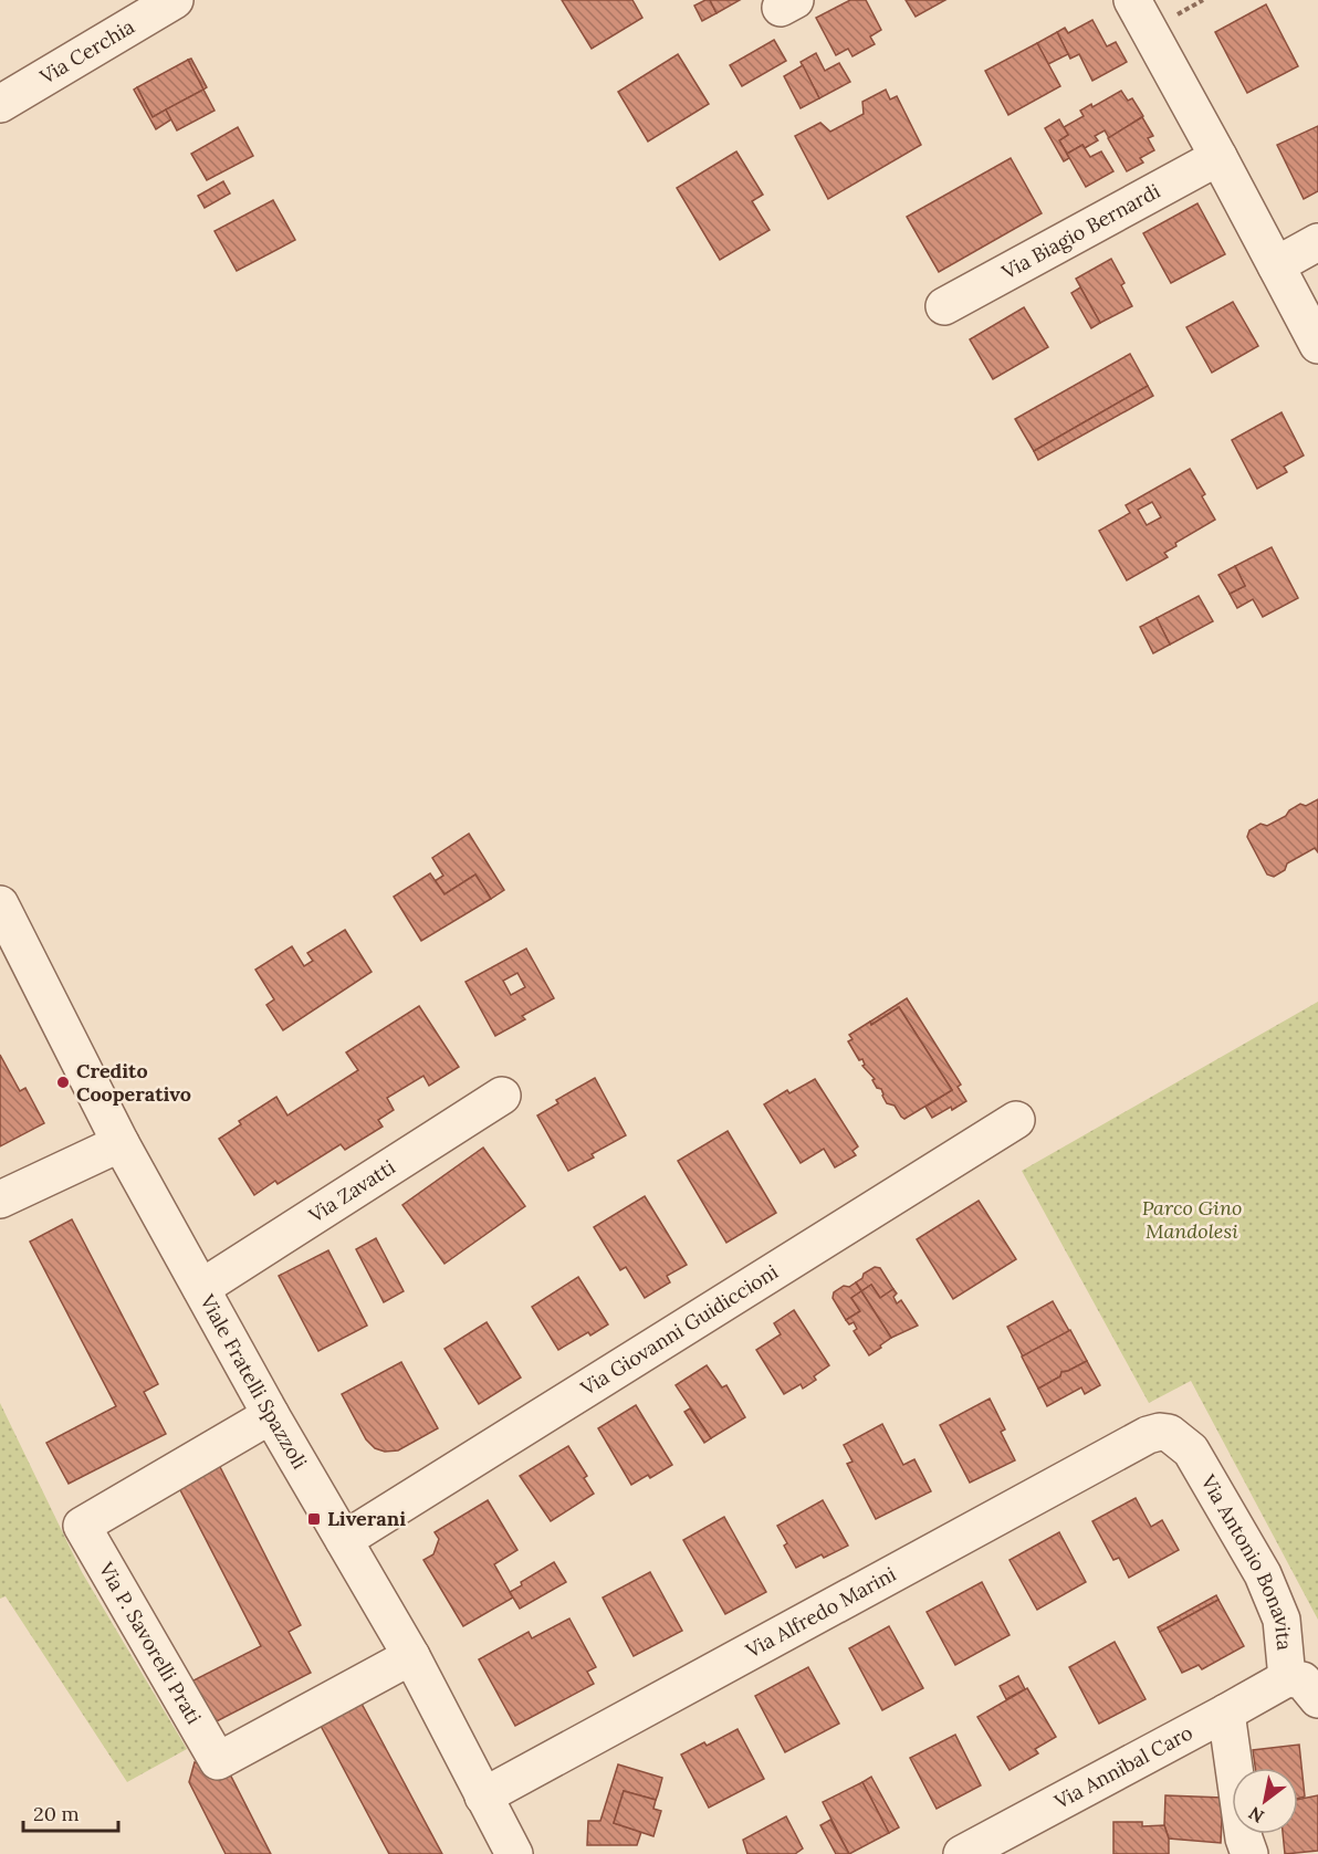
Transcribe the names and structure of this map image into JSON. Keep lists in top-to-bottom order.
{
  "streets": {
    "street": [
      "Via Cerchia",
      "Via Biagio Bernardi",
      "Via Zavatti",
      "Via Giovanni Guidiccioni",
      "Viale Fratelli Spazzoli",
      "Via Antonio Bonavita",
      "Via Alfredo Marini",
      "Via P. Savorelli Prati",
      "Via Annibal Caro"
    ]
  },
  "crossings": [
    ["Via Zavatti", "Viale Fratelli Spazzoli"],
    ["Via Giovanni Guidiccioni", "Viale Fratelli Spazzoli"],
    ["Viale Fratelli Spazzoli", "Via Alfredo Marini"],
    ["Viale Fratelli Spazzoli", "Via P. Savorelli Prati"],
    ["Via Antonio Bonavita", "Via Alfredo Marini"],
    ["Via Antonio Bonavita", "Via Annibal Caro"]
  ],
  "parks": ["Parco Gino Mandolesi"],
  "places": {
    "other": ["Credito Cooperativo"],
    "transit": ["Liverani"]
  },
  "scale_bar": "20 m",
  "north": "bottom left"
}
